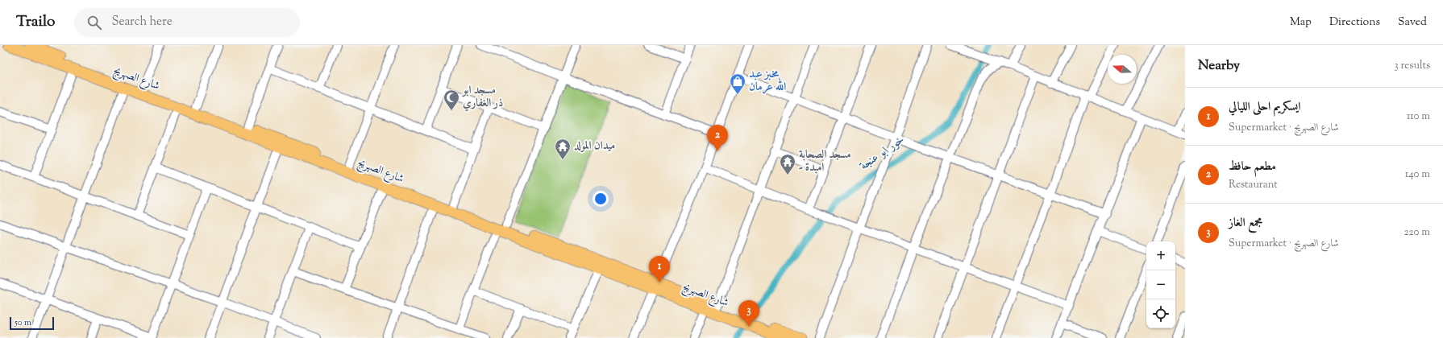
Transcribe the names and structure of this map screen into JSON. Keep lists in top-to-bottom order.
{
  "streets": {
    "main road": ["شارع الصهريج"]
  },
  "water": ["خور ابو عنجة"],
  "places": {
    "shop": ["مخبز عبد الله عرمان"],
    "mosque": ["مسجد ابو ذر الغفاري"],
    "temple": ["ميدان المولد", "مسجد الصحابة - امبدة"]
  },
  "scale_bar": "50 m",
  "north": "left",
  "page": {
    "header": "Trailo",
    "search": "Search here",
    "nav": ["Map", "Directions", "Saved"],
    "heading": ["Nearby", "3 results"],
    "list": [
      {
        "mark": "1",
        "name": "ايسكريم احلى الليالي",
        "note": "Supermarket · شارع الصهريج",
        "value": "110 m"
      },
      {
        "mark": "2",
        "name": "مطعم حافظ",
        "note": "Restaurant",
        "value": "140 m"
      },
      {
        "mark": "3",
        "name": "مجمع الغاز",
        "note": "Supermarket · شارع الصهريج",
        "value": "220 m"
      }
    ],
    "pins": ["2", "1", "3"],
    "map_buttons": ["+", "−"],
    "scale": "50 m"
  }
}
